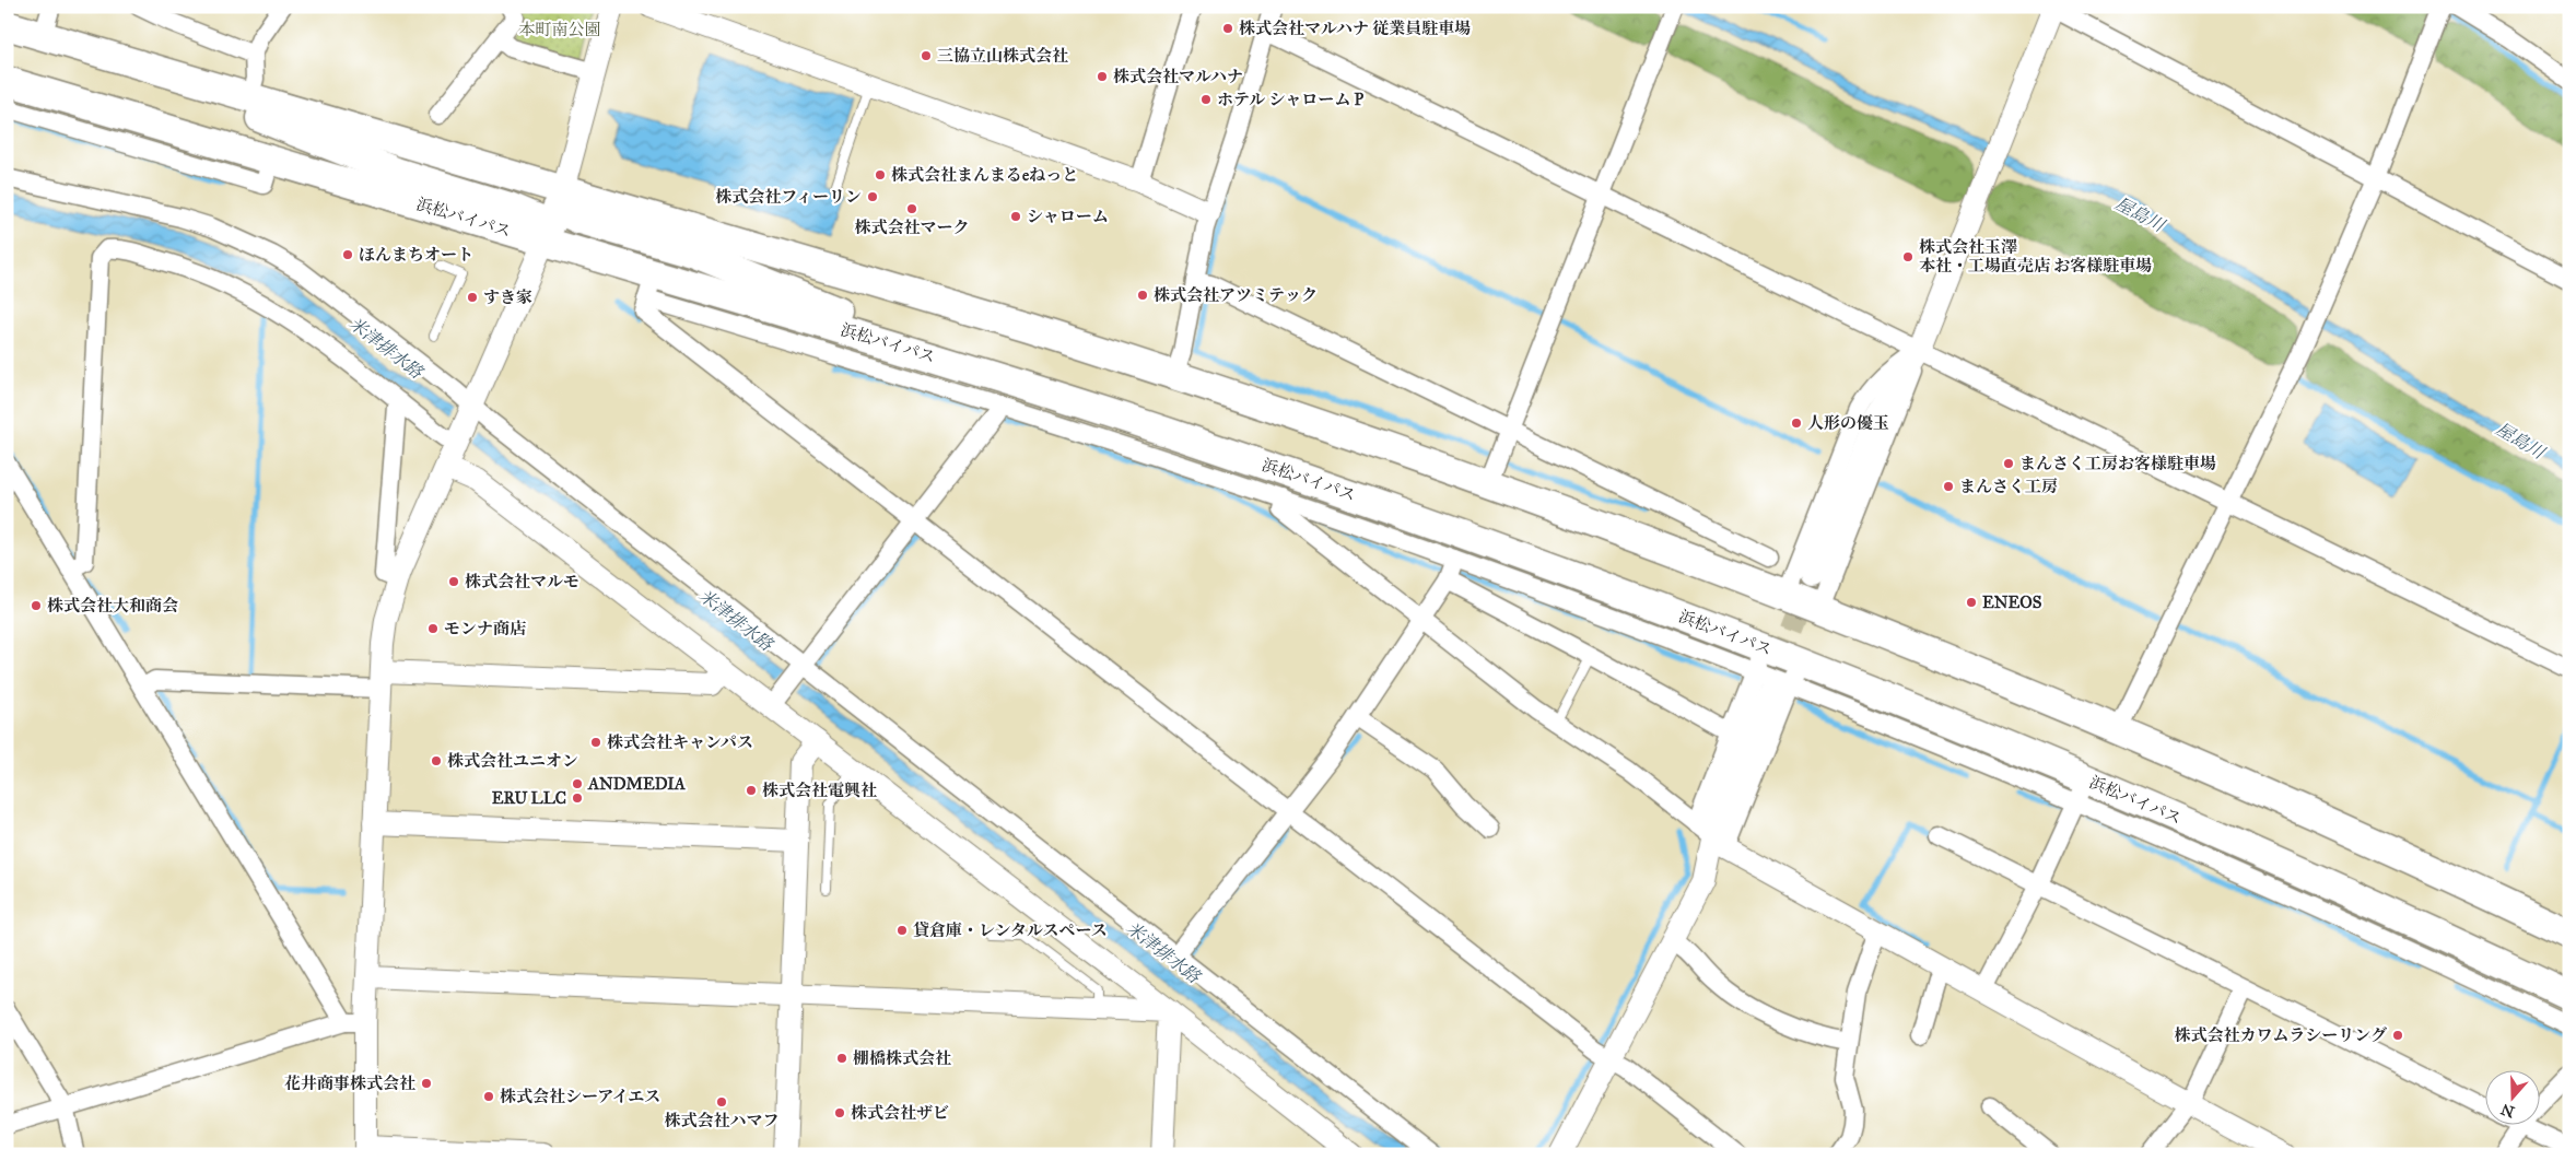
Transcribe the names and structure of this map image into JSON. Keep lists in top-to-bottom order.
{
  "streets": {
    "highway": ["浜松バイパス"]
  },
  "water": ["屋島川", "米津排水路"],
  "parks": ["本町南公園"],
  "places": [
    "株式会社マルハナ 従業員駐車場",
    "三協立山株式会社",
    "株式会社マルハナ",
    "ホテル シャローム P",
    "株式会社まんまるeねっと",
    "株式会社フィーリン",
    "株式会社マーク",
    "シャローム",
    "ほんまちオート",
    "株式会社玉澤 本社・工場直売店 お客様駐車場",
    "株式会社アツミテック",
    "すき家",
    "人形の優玉",
    "まんさく工房お客様駐車場",
    "まんさく工房",
    "株式会社マルモ",
    "ENEOS",
    "株式会社大和商会",
    "モンナ商店",
    "株式会社キャンパス",
    "株式会社ユニオン",
    "ANDMEDIA",
    "株式会社電興社",
    "ERU LLC",
    "貸倉庫・レンタルスペース",
    "株式会社カワムラシーリング",
    "棚橋株式会社",
    "花井商事株式会社",
    "株式会社シーアイエス",
    "株式会社ハマフ",
    "株式会社ザビ"
  ],
  "north": "bottom"
}
